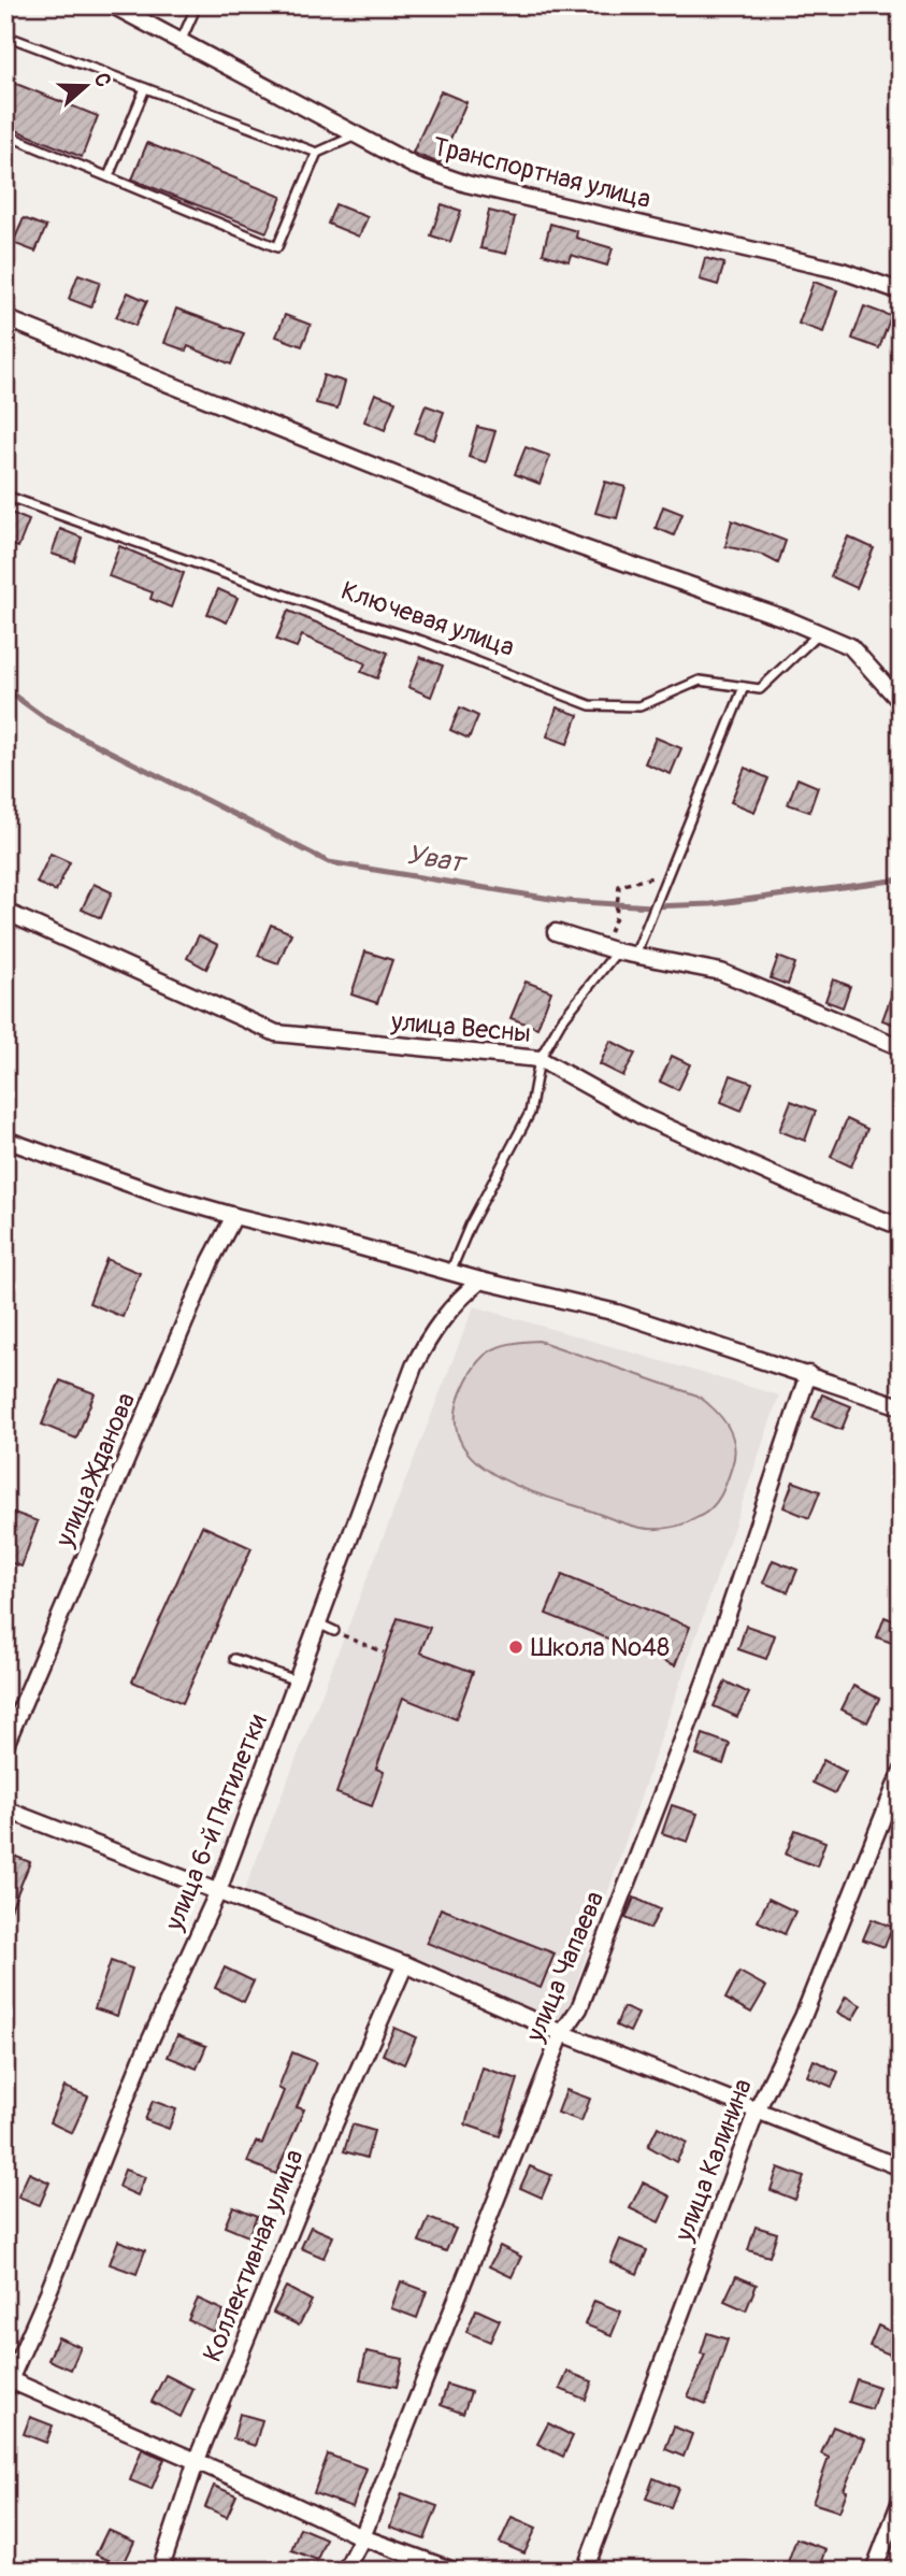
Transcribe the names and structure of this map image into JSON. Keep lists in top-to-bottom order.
{
  "streets": {
    "street": [
      "Транспортная улица",
      "улица Весны",
      "улица Жданова",
      "улица 6-й Пятилетки",
      "улица Чапаева",
      "улица Калинина",
      "Коллективная улица"
    ],
    "lane": ["Ключевая улица"]
  },
  "water": ["Уват"],
  "places": ["Школа №48"],
  "north": "right"
}
